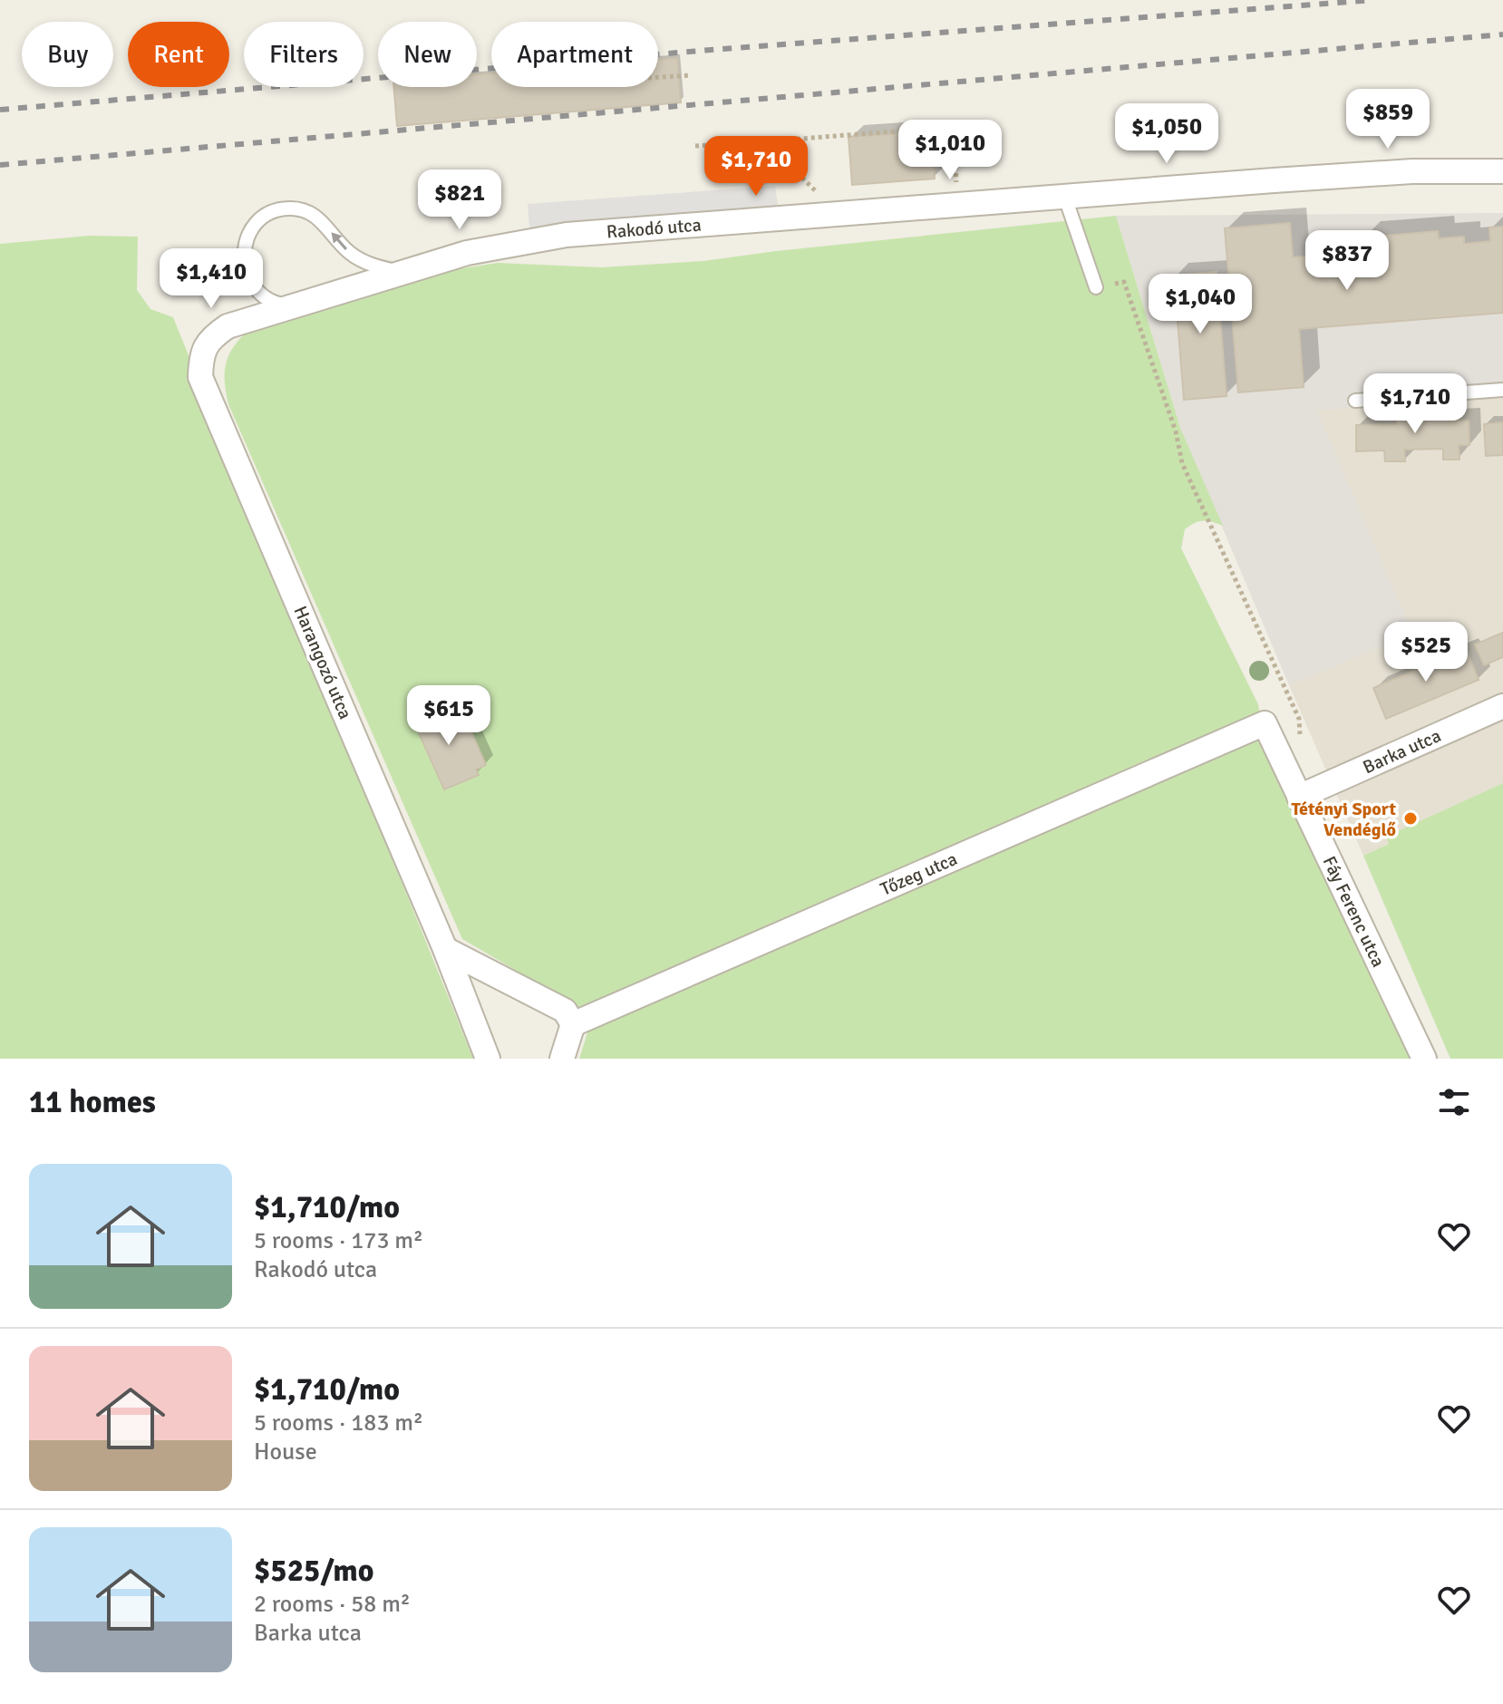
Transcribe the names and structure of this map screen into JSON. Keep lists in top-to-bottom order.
{
  "streets": {
    "street": [
      "Rakodó utca",
      "Harangozó utca",
      "Barka utca",
      "Tőzeg utca",
      "Fáy Ferenc utca"
    ]
  },
  "crossings": [
    ["Rakodó utca", "Harangozó utca"],
    ["Barka utca", "Fáy Ferenc utca"],
    ["Tőzeg utca", "Fáy Ferenc utca"]
  ],
  "places": ["Tétényi Sport Vendéglő"],
  "page": {
    "chip": [
      "Buy",
      "Rent",
      "Filters",
      "New",
      "Apartment"
    ],
    "price": [
      "$859",
      "$1,050",
      "$1,010",
      "$1,710",
      "$821",
      "$837",
      "$1,410",
      "$1,040",
      "$1,710",
      "$525",
      "$615"
    ],
    "heading": "11 homes",
    "list": [
      {
        "name": "$1,710/mo",
        "note": "5 rooms · 173 m² · Rakodó utca"
      },
      {
        "name": "$1,710/mo",
        "note": "5 rooms · 183 m² · House"
      },
      {
        "name": "$525/mo",
        "note": "2 rooms · 58 m² · Barka utca"
      }
    ]
  }
}
